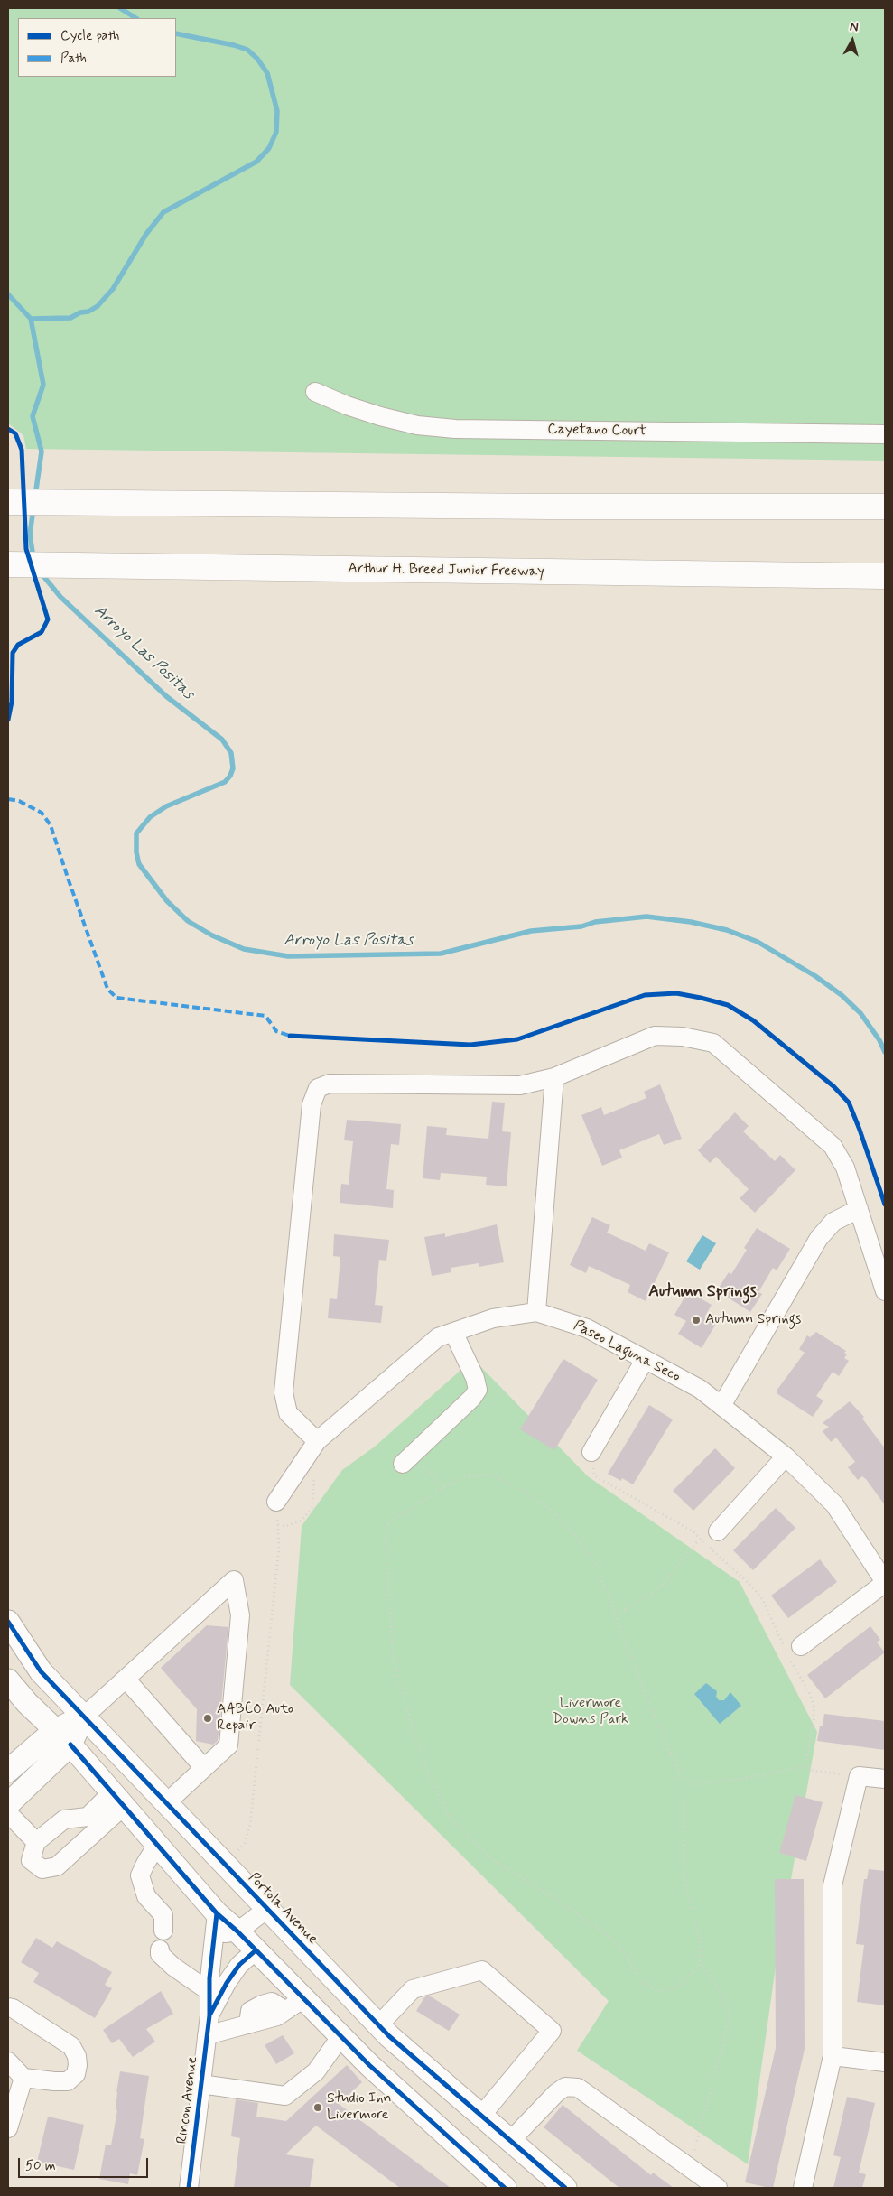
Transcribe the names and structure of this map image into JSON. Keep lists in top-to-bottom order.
{
  "streets": {
    "highway": ["Arthur H. Breed Junior Freeway"],
    "main road": ["Portola Avenue"],
    "street": ["Cayetano Court", "Paseo Laguna Seco", "Rincon Avenue"]
  },
  "districts": ["Autumn Springs"],
  "water": ["Arroyo Las Positas"],
  "parks": ["Livermore Downs Park"],
  "places": ["Autumn Springs", "AABCO Auto Repair", "Studio Inn Livermore"],
  "legend": ["Cycle path", "Path"],
  "scale_bar": "50 m",
  "north": "top"
}
